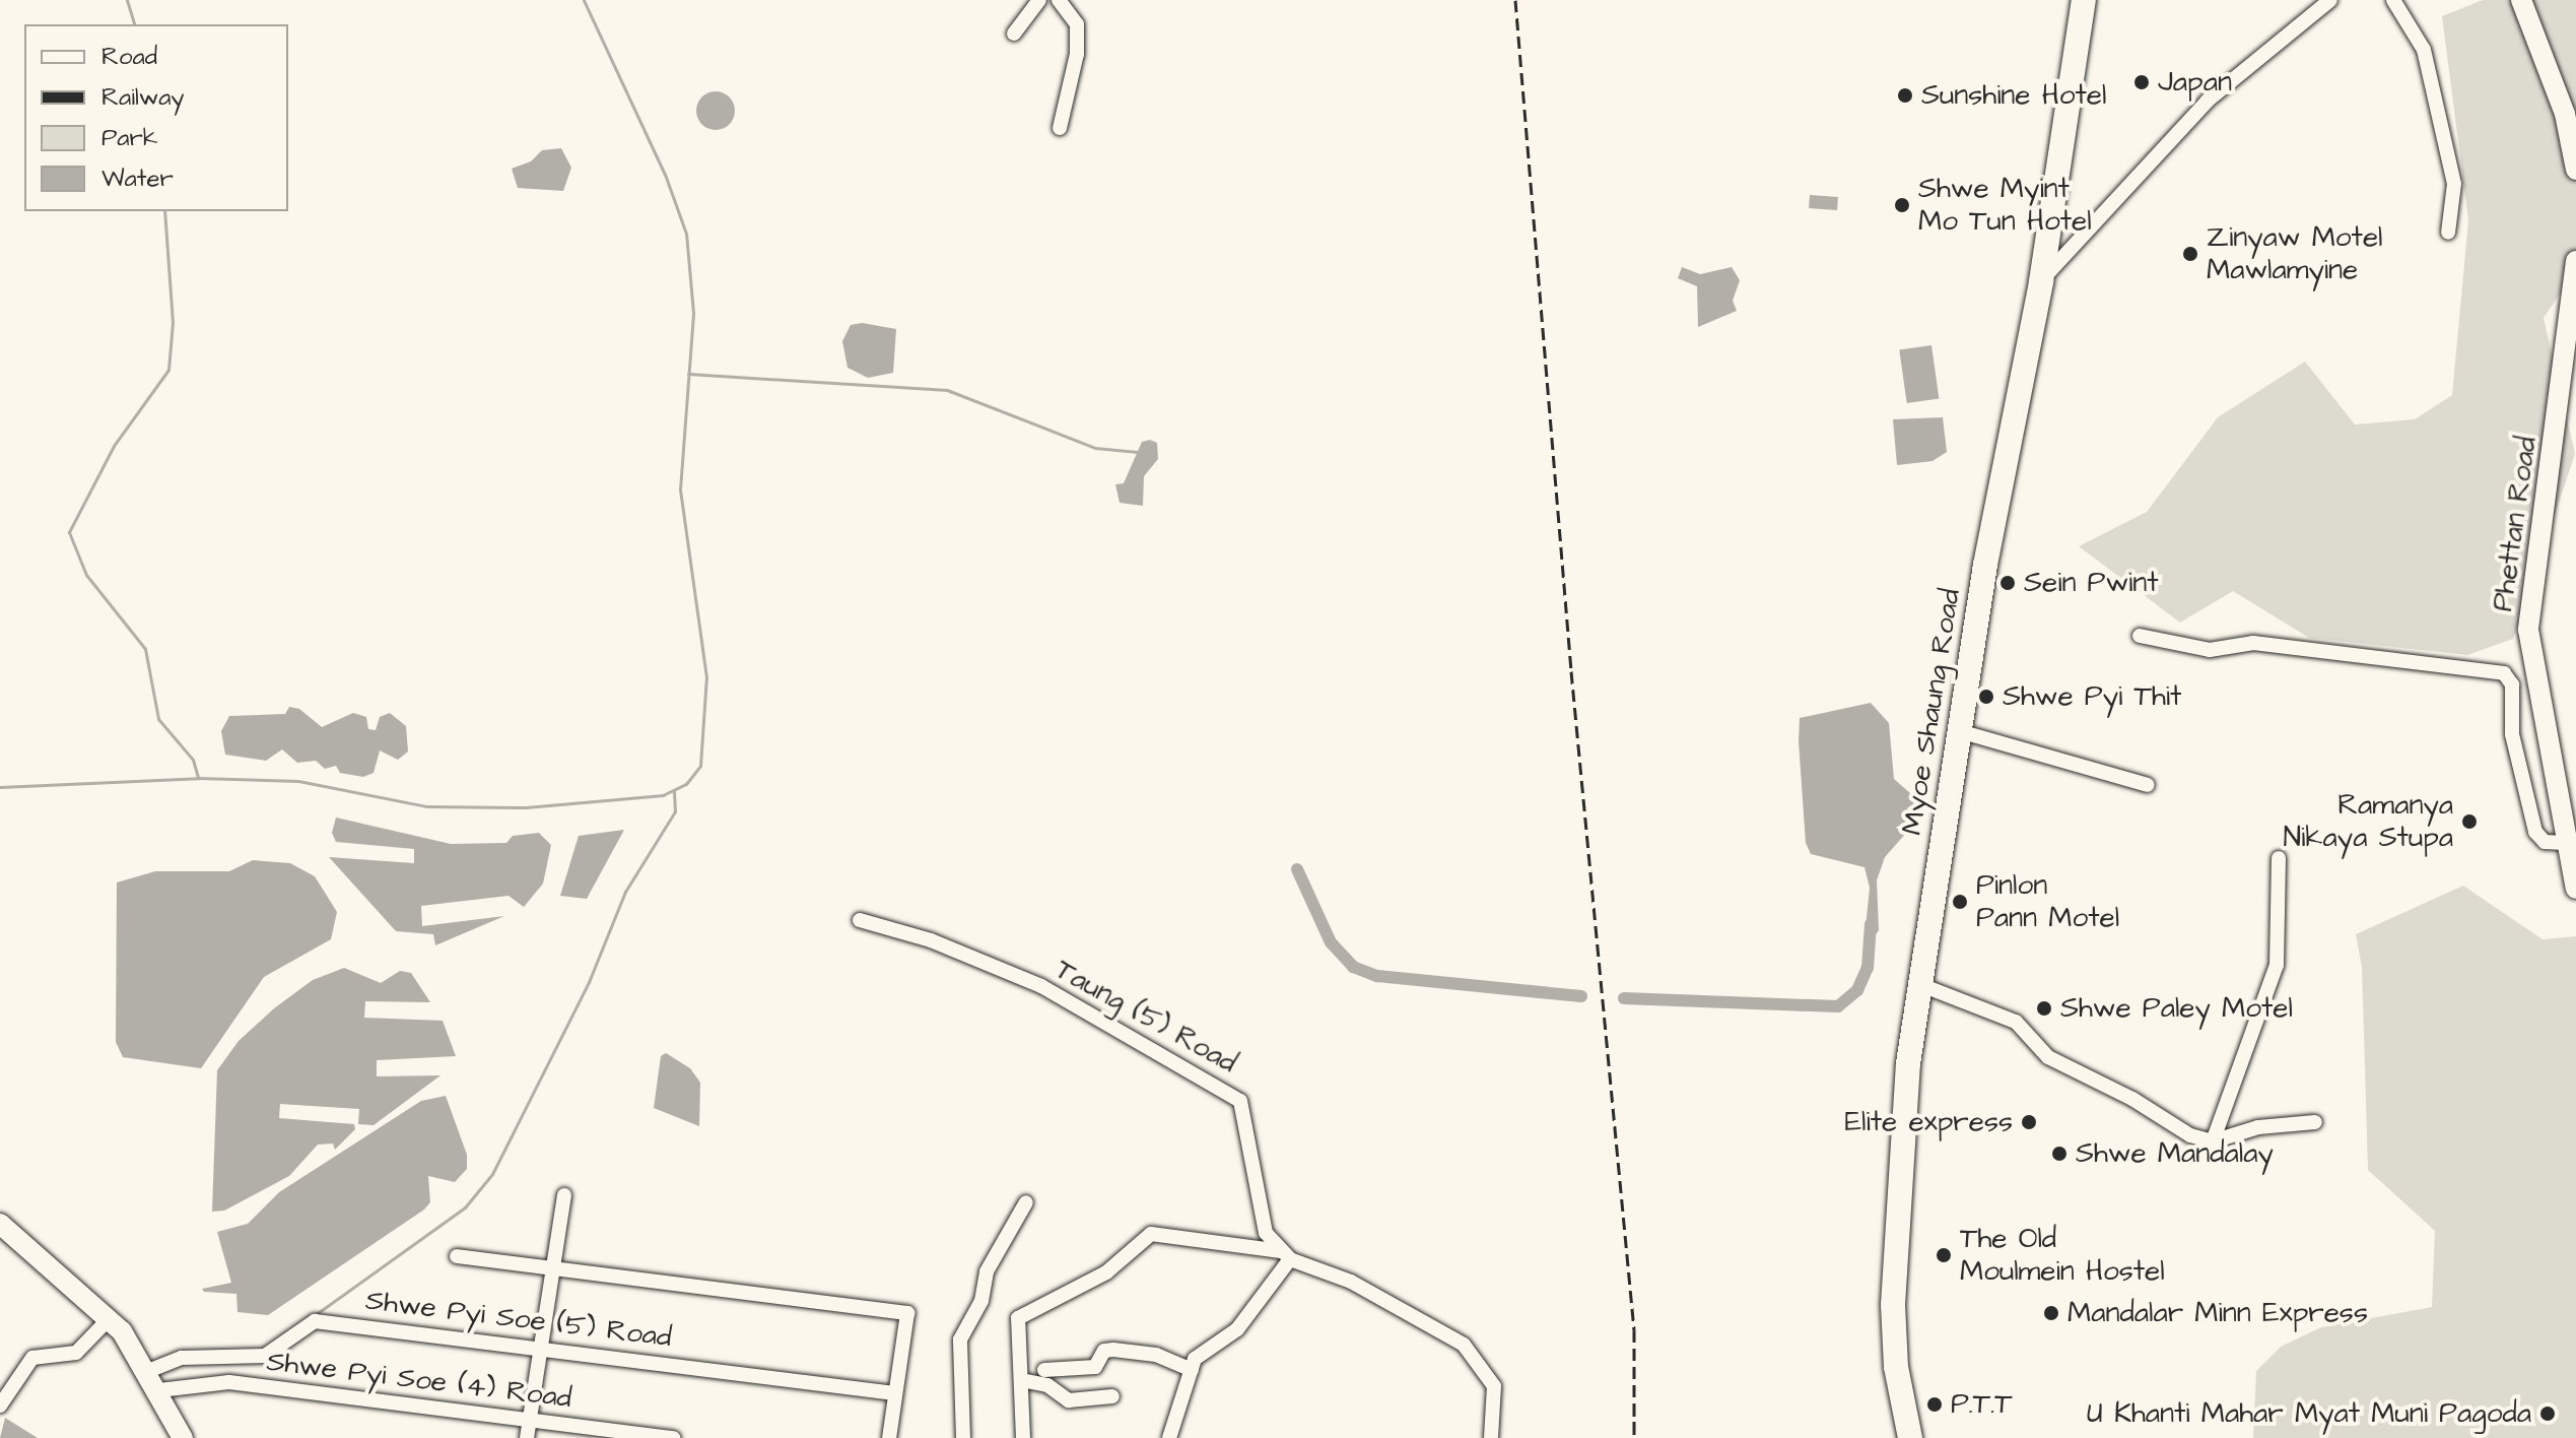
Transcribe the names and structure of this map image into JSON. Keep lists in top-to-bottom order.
{
  "streets": {
    "highway": ["Myoe Shaung Road"],
    "street": [
      "Phettan Road",
      "Taung (5) Road",
      "Shwe Pyi Soe (5) Road",
      "Shwe Pyi Soe (4) Road"
    ]
  },
  "places": [
    "Japan",
    "Sunshine Hotel",
    "Shwe Myint Mo Tun Hotel",
    "Zinyaw Motel Mawlamyine",
    "Sein Pwint",
    "Shwe Pyi Thit",
    "Ramanya Nikaya Stupa",
    "Pinlon Pann Motel",
    "Shwe Paley Motel",
    "Elite express",
    "Shwe Mandalay",
    "The Old Moulmein Hostel",
    "Mandalar Minn Express",
    "P.T.T",
    "U Khanti Mahar Myat Muni Pagoda"
  ],
  "legend": [
    "Road",
    "Railway",
    "Park",
    "Water"
  ]
}
